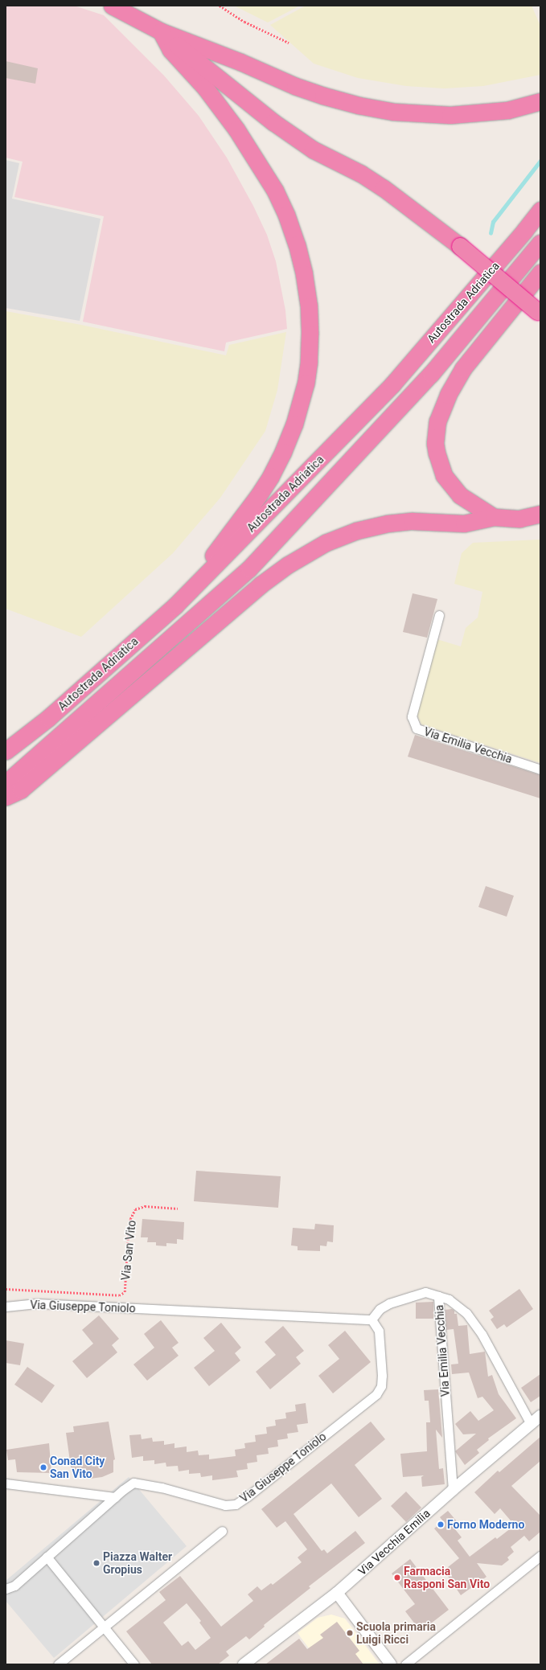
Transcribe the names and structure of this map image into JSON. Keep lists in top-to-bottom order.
{
  "streets": {
    "highway": ["Autostrada Adriatica"],
    "street": ["Via Emilia Vecchia", "Via Giuseppe Toniolo", "Via Vecchia Emilia"],
    "path": ["Via San Vito"]
  },
  "crossings": [
    ["Via Emilia Vecchia", "Via Vecchia Emilia"]
  ],
  "places": [
    "Conad City San Vito",
    "Forno Moderno",
    "Piazza Walter Gropius",
    "Farmacia Rasponi San Vito",
    "Scuola primaria Luigi Ricci"
  ]
}
